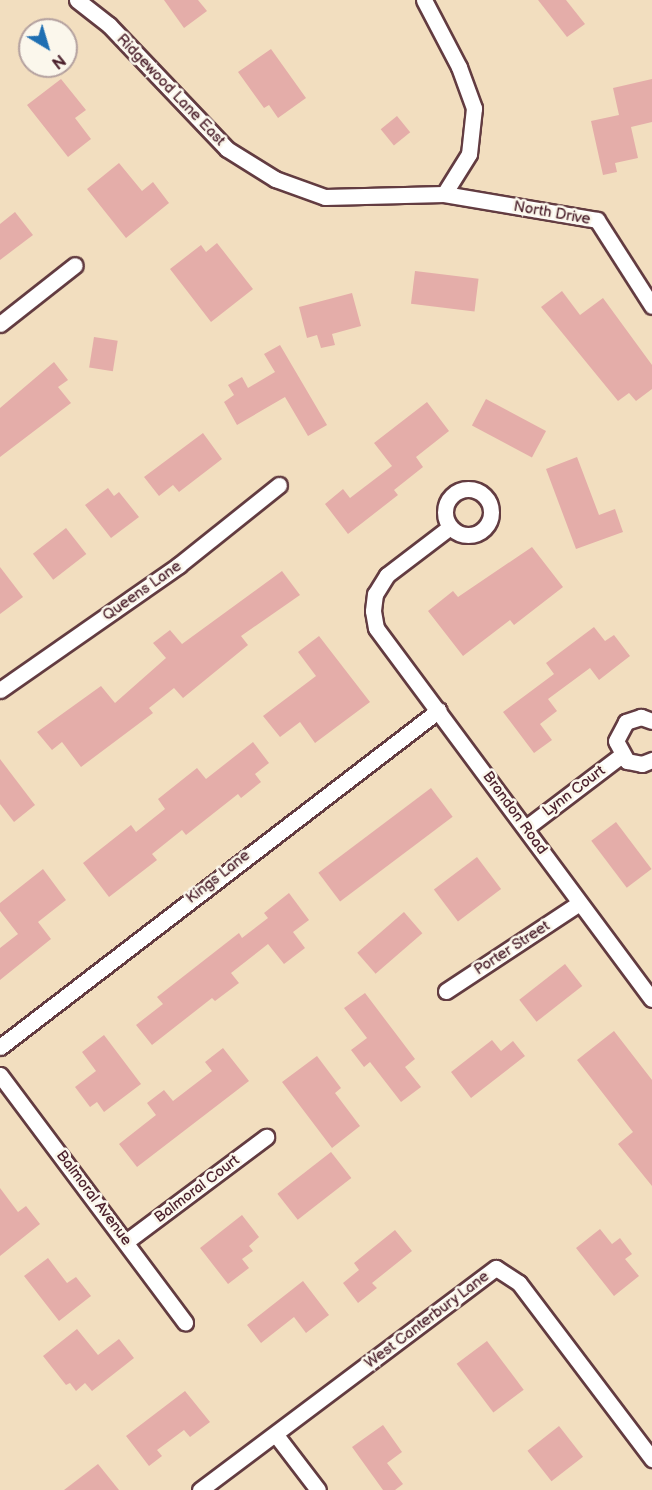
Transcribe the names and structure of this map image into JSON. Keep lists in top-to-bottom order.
{
  "streets": {
    "street": [
      "Ridgewood Lane East",
      "North Drive",
      "Queens Lane",
      "Lynn Court",
      "Brandon Road",
      "Kings Lane",
      "Porter Street",
      "Balmoral Court",
      "Balmoral Avenue",
      "West Canterbury Lane"
    ]
  },
  "crossings": [
    ["Ridgewood Lane East", "North Drive"],
    ["Lynn Court", "Brandon Road"],
    ["Brandon Road", "Kings Lane"],
    ["Brandon Road", "Porter Street"],
    ["Balmoral Court", "Balmoral Avenue"]
  ],
  "north": "bottom right"
}
